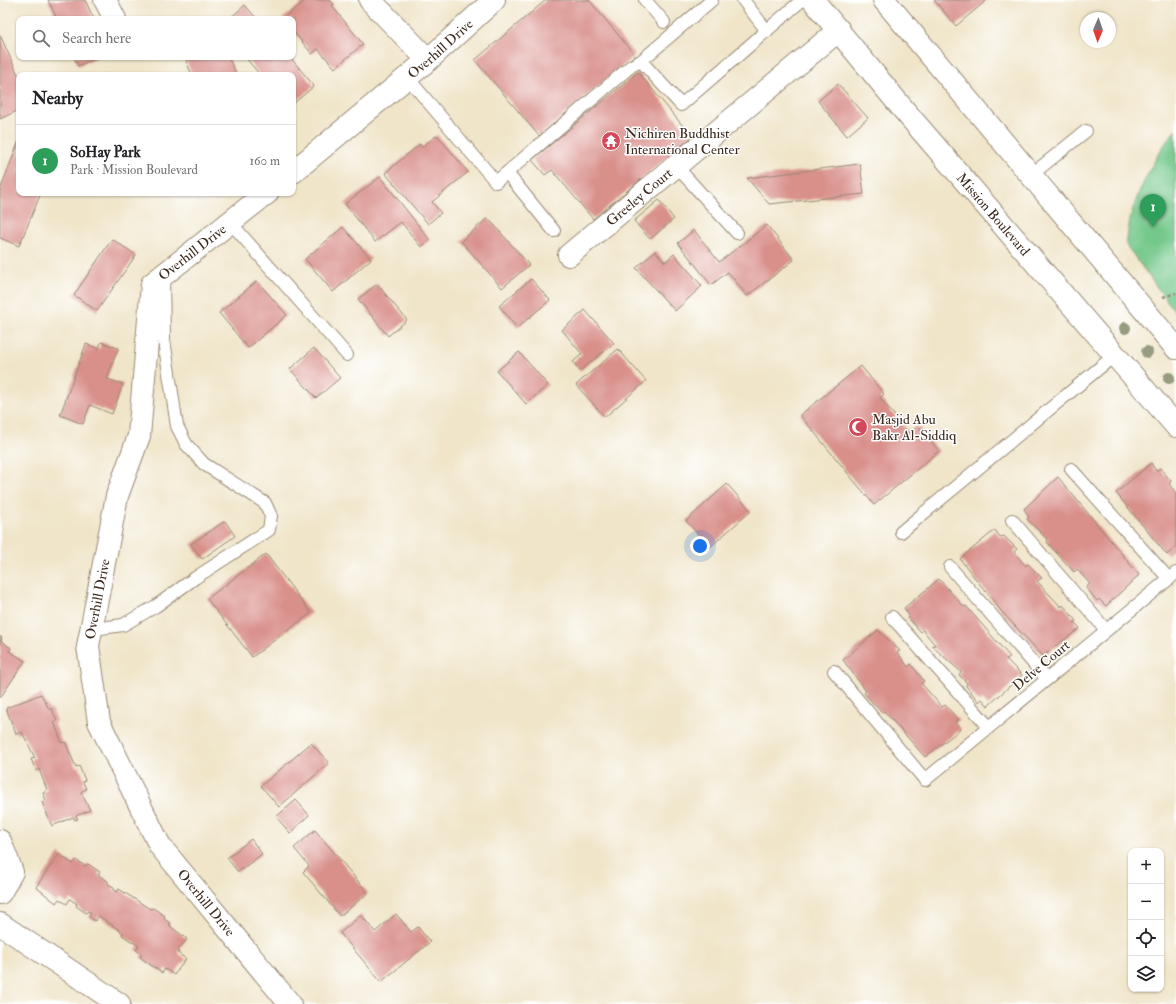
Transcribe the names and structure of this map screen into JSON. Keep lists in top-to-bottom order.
{
  "streets": {
    "street": ["Overhill Drive", "Greeley Court", "Mission Boulevard"],
    "lane": ["Delve Court"]
  },
  "crossings": [
    ["Greeley Court", "Mission Boulevard"]
  ],
  "places": {
    "temple": ["Nichiren Buddhist International Center"],
    "mosque": ["Masjid Abu Bakr Al-Siddiq"]
  },
  "north": "bottom",
  "page": {
    "search": "Search here",
    "heading": "Nearby",
    "list": [
      {
        "mark": "1",
        "name": "SoHay Park",
        "note": "Park · Mission Boulevard",
        "value": "160 m"
      }
    ],
    "pins": "1",
    "map_buttons": ["+", "−"]
  }
}
